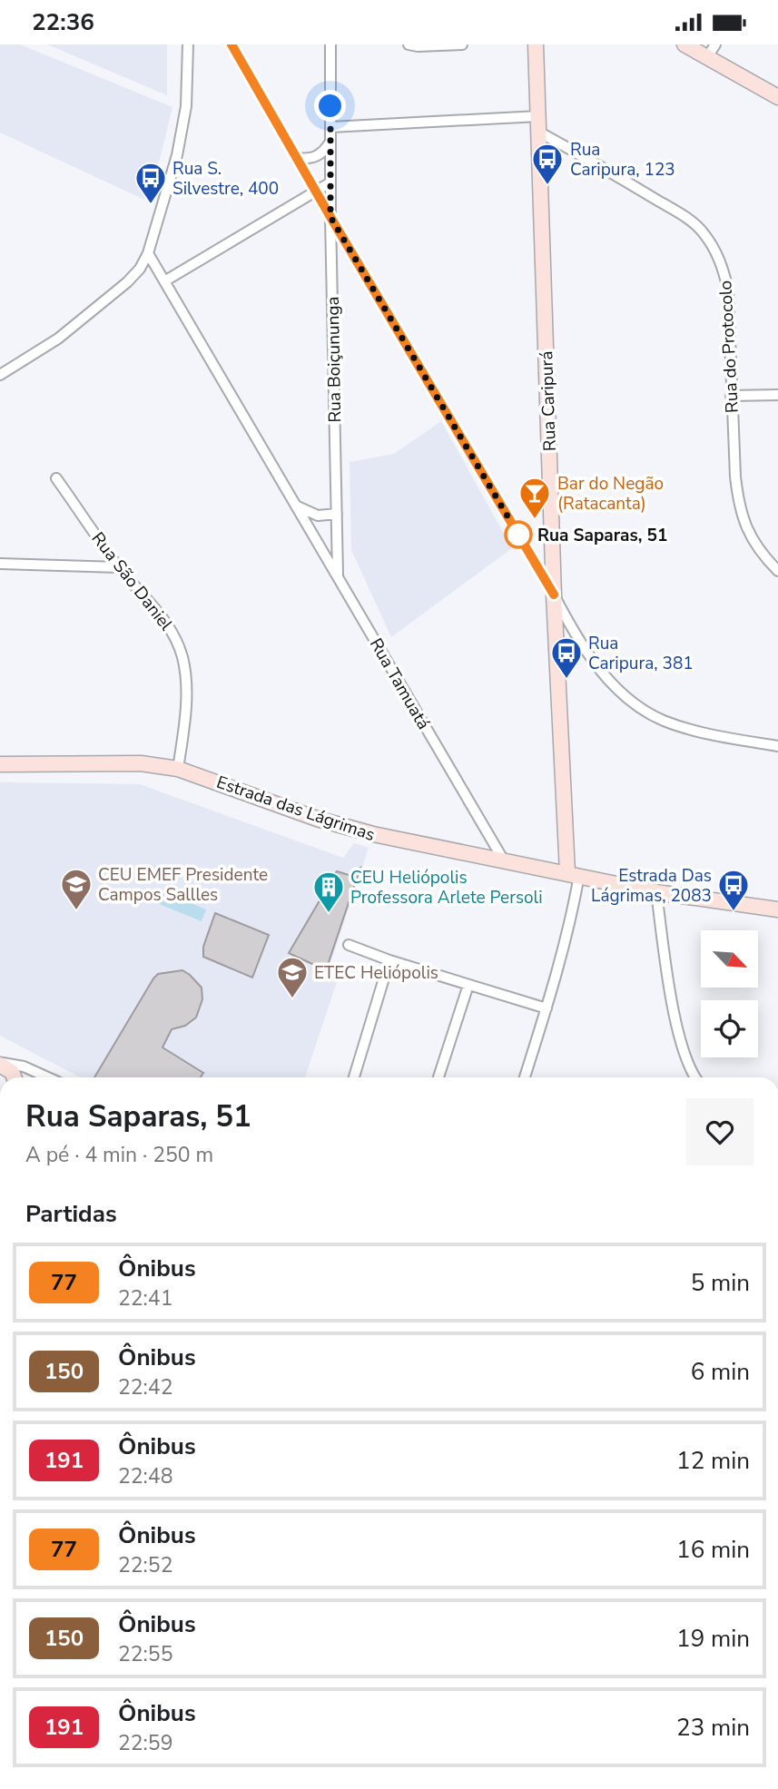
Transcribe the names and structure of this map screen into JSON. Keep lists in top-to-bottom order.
{
  "streets": {
    "street": [
      "Rua do Protocolo",
      "Rua Boiçununga",
      "Rua Caripurá",
      "Rua São Daniel",
      "Rua Tamuatá",
      "Estrada das Lágrimas"
    ]
  },
  "crossings": [
    ["Rua do Protocolo", "Rua Caripurá"],
    ["Rua Boiçununga", "Rua Tamuatá"],
    ["Rua Caripurá", "Estrada das Lágrimas"],
    ["Rua São Daniel", "Estrada das Lágrimas"],
    ["Rua Tamuatá", "Estrada das Lágrimas"]
  ],
  "places": {
    "bus stop": [
      "Rua Caripura, 123",
      "Rua S. Silvestre, 400",
      "Rua Caripura, 381",
      "Estrada Das Lágrimas, 2083"
    ],
    "bar": ["Bar do Negão (Ratacanta)"],
    "other": ["Rua Saparas, 51"],
    "school or university": ["CEU EMEF Presidente Campos Sallles", "ETEC Heliópolis"],
    "building": ["CEU Heliópolis Professora Arlete Persoli"]
  },
  "lines": ["bus line 77"],
  "north": "bottom right",
  "page": {
    "status": "22:36",
    "heading": [
      ["Rua Saparas, 51", "A pé · 4 min · 250 m"],
      "Partidas"
    ],
    "list": [
      {
        "mark": "77",
        "name": "Ônibus",
        "note": "22:41",
        "value": "5 min"
      },
      {
        "mark": "150",
        "name": "Ônibus",
        "note": "22:42",
        "value": "6 min"
      },
      {
        "mark": "191",
        "name": "Ônibus",
        "note": "22:48",
        "value": "12 min"
      },
      {
        "mark": "77",
        "name": "Ônibus",
        "note": "22:52",
        "value": "16 min"
      },
      {
        "mark": "150",
        "name": "Ônibus",
        "note": "22:55",
        "value": "19 min"
      },
      {
        "mark": "191",
        "name": "Ônibus",
        "note": "22:59",
        "value": "23 min"
      }
    ]
  }
}
